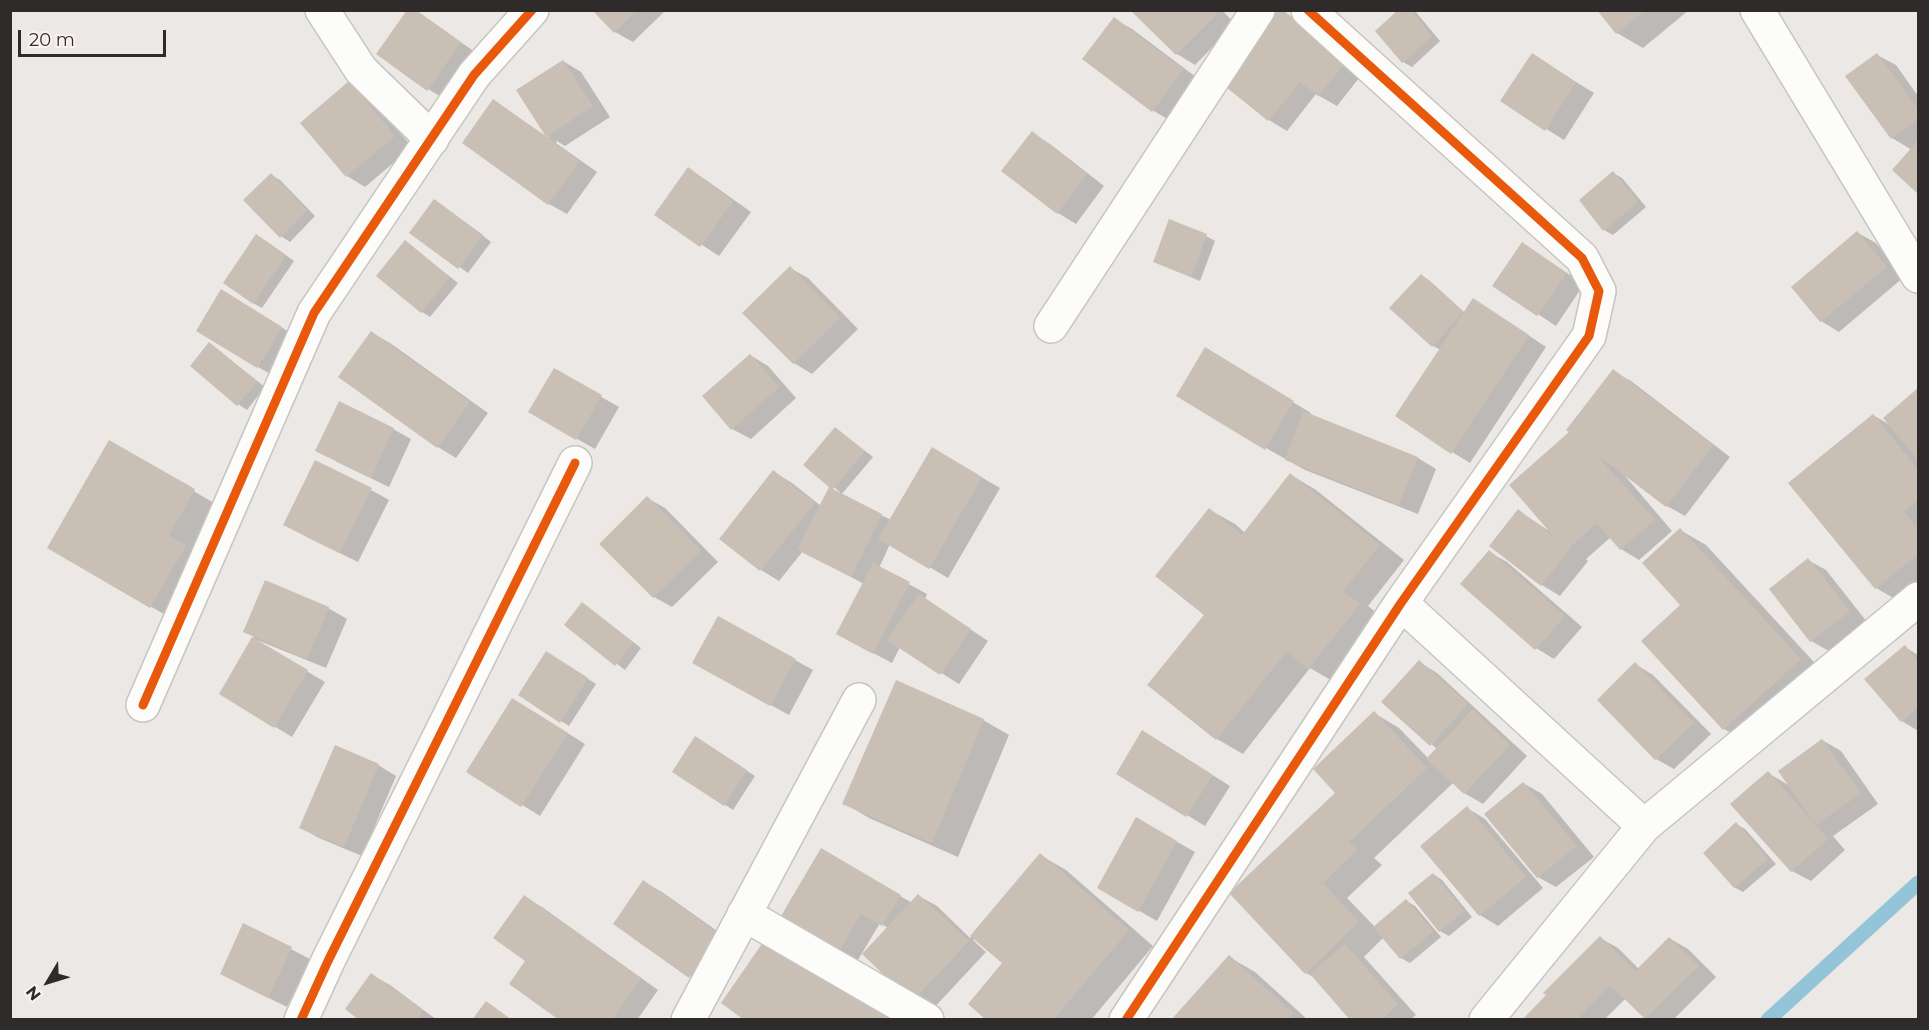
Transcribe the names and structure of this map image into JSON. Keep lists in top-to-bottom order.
{
  "scale_bar": "20 m",
  "north": "bottom left"
}
